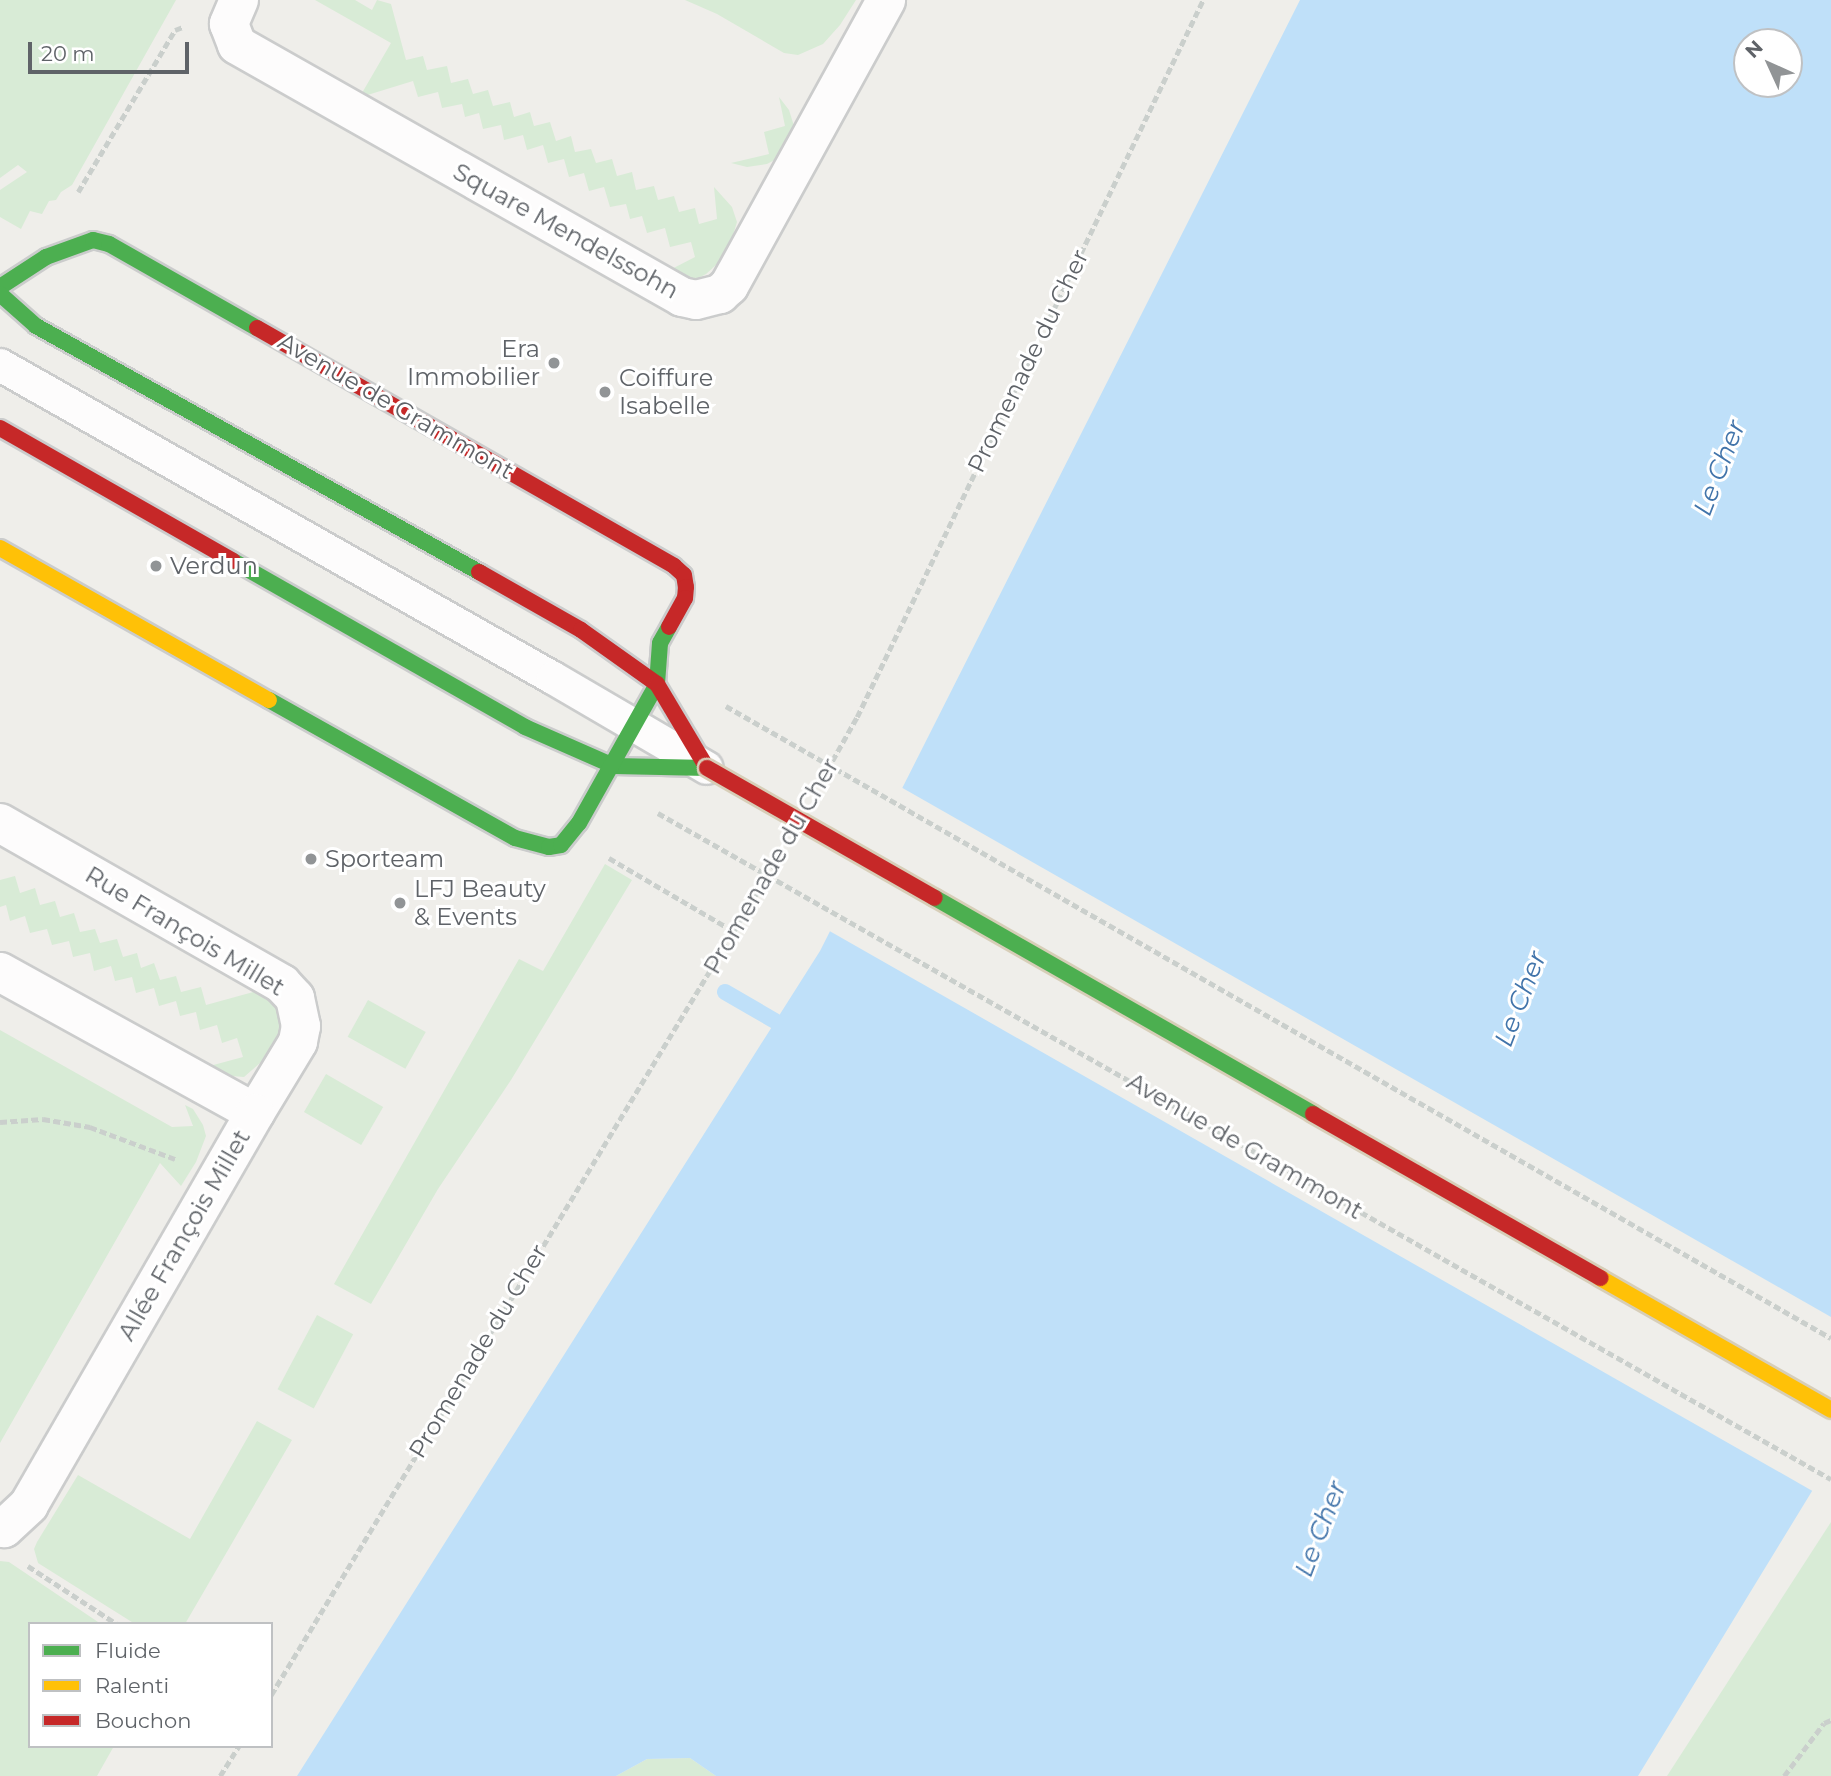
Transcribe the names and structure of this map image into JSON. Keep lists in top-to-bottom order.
{
  "streets": {
    "main road": ["Avenue de Grammont"],
    "street": ["Square Mendelssohn", "Rue François Millet", "Allée François Millet"],
    "path": ["Promenade du Cher"]
  },
  "crossings": [
    ["Rue François Millet", "Allée François Millet"]
  ],
  "water": ["Le Cher"],
  "places": [
    "Era Immobilier",
    "Coiffure Isabelle",
    "Verdun",
    "Sporteam",
    "LFJ Beauty & Events"
  ],
  "legend": ["Fluide", "Ralenti", "Bouchon"],
  "scale_bar": "20 m",
  "north": "top left"
}
